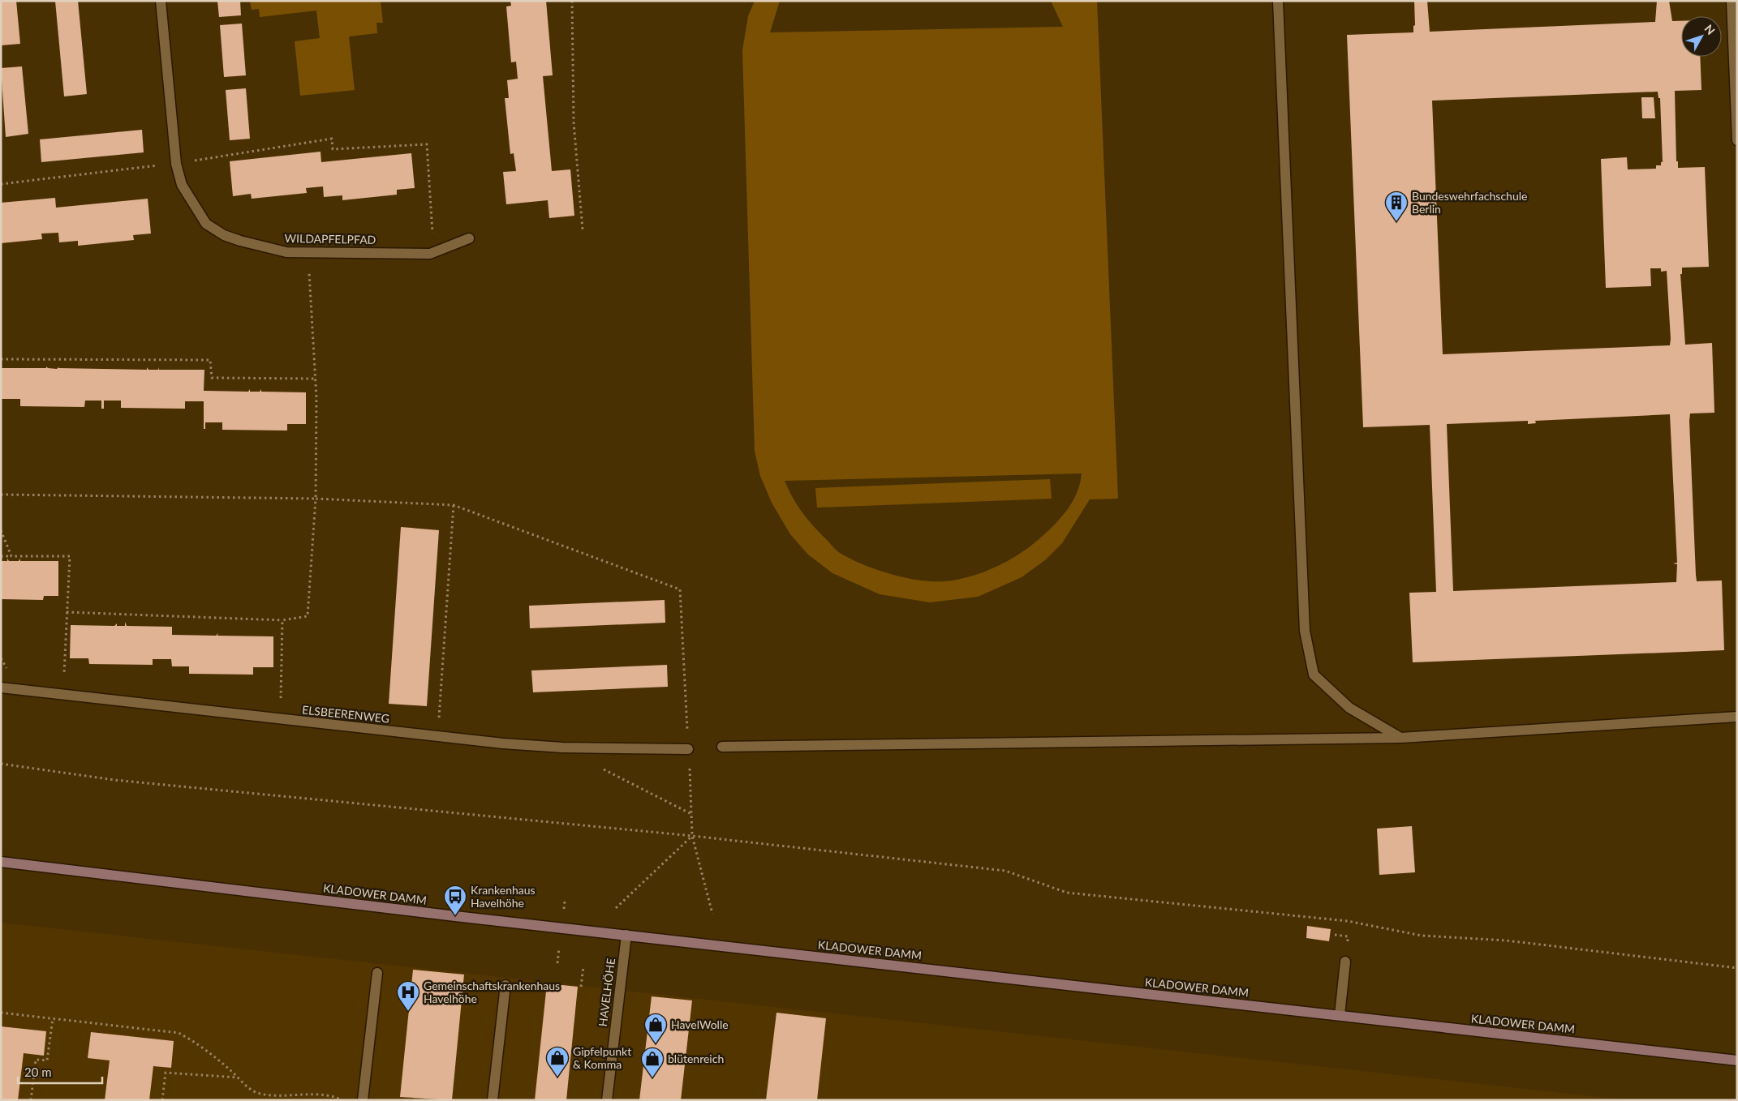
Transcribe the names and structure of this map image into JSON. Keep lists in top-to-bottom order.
{
  "streets": {
    "main road": ["KLADOWER DAMM"],
    "street": ["WILDAPFELPFAD", "ELSBEERENWEG", "HAVELHÖHE"]
  },
  "crossings": [
    ["KLADOWER DAMM", "HAVELHÖHE"]
  ],
  "places": {
    "building": ["Bundeswehrfachschule Berlin"],
    "bus stop": ["Krankenhaus Havelhöhe"],
    "hospital": ["Gemeinschaftskrankenhaus Havelhöhe"],
    "shop": ["HavelWolle", "Gipfelpunkt & Komma", "blütenreich"]
  },
  "scale_bar": "20 m",
  "north": "top right"
}
